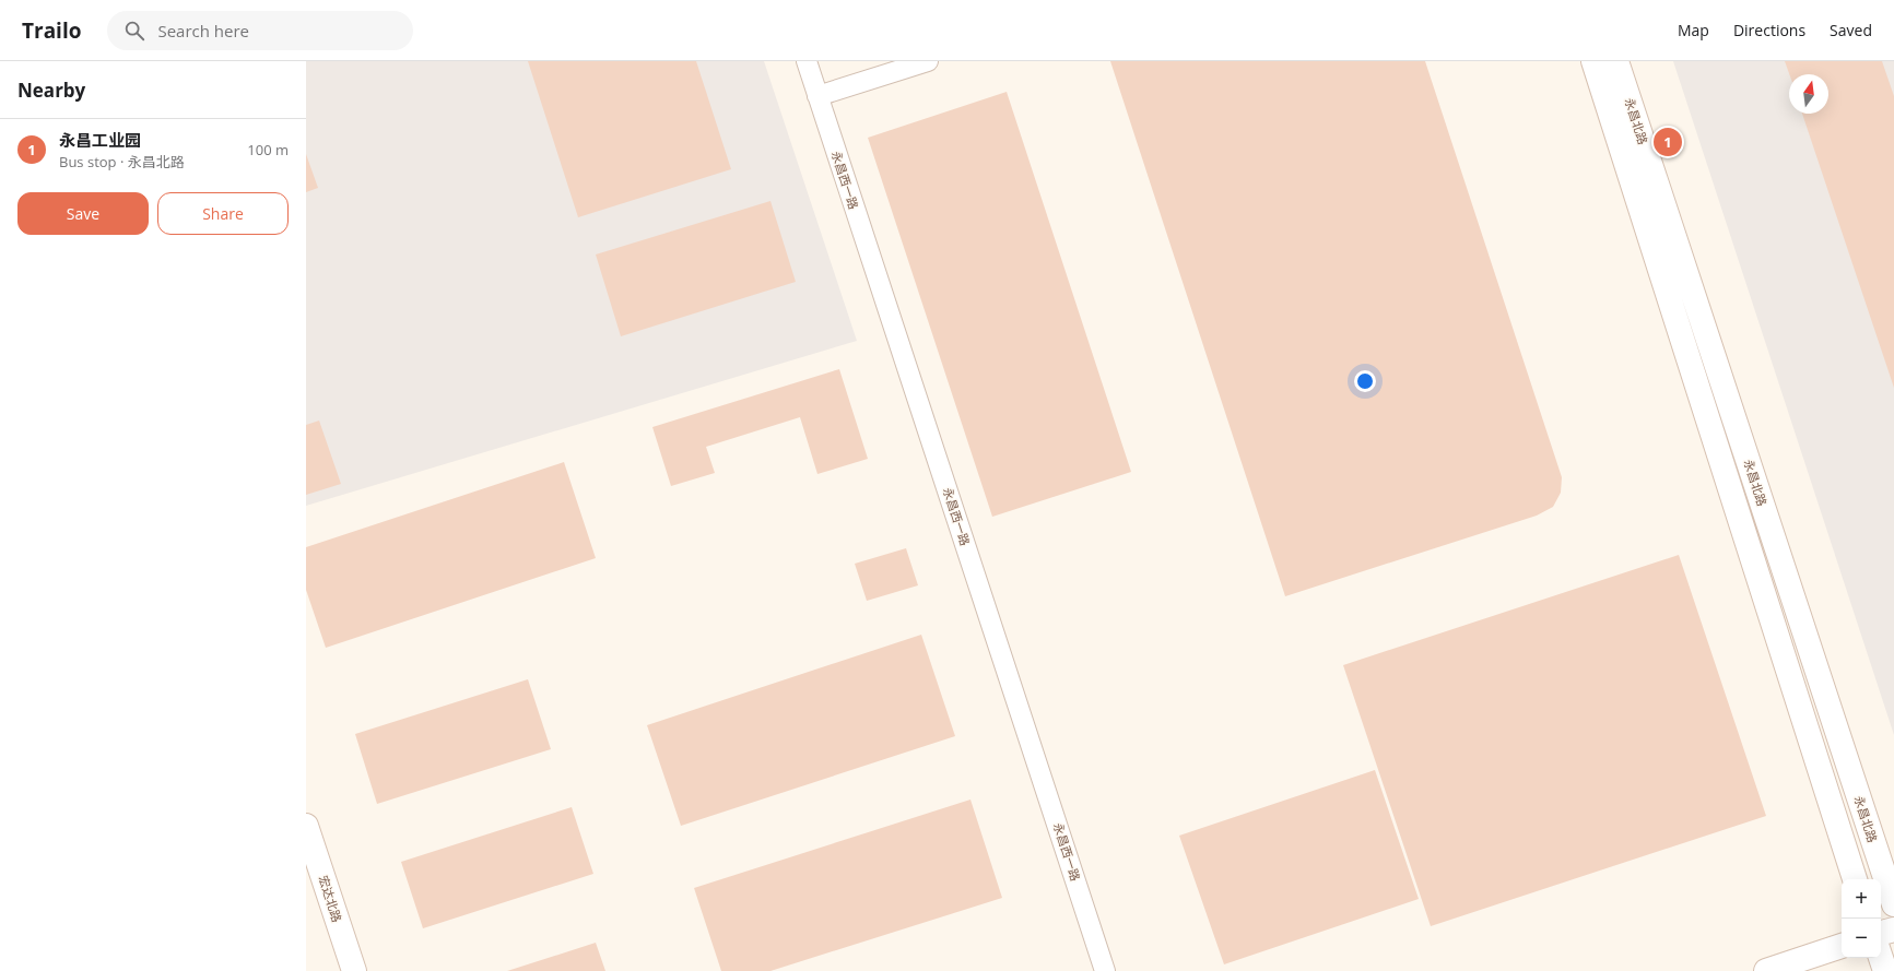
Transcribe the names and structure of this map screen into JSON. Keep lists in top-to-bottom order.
{
  "streets": {
    "street": ["永昌北路", "永昌西一路", "宏达北路"]
  },
  "north": "top",
  "page": {
    "header": "Trailo",
    "search": "Search here",
    "nav": ["Map", "Directions", "Saved"],
    "heading": "Nearby",
    "list": [
      {
        "mark": "1",
        "name": "永昌工业园",
        "note": "Bus stop · 永昌北路",
        "value": "100 m"
      }
    ],
    "pins": "1",
    "buttons": ["Save", "Share"],
    "map_buttons": ["+", "−"]
  }
}
